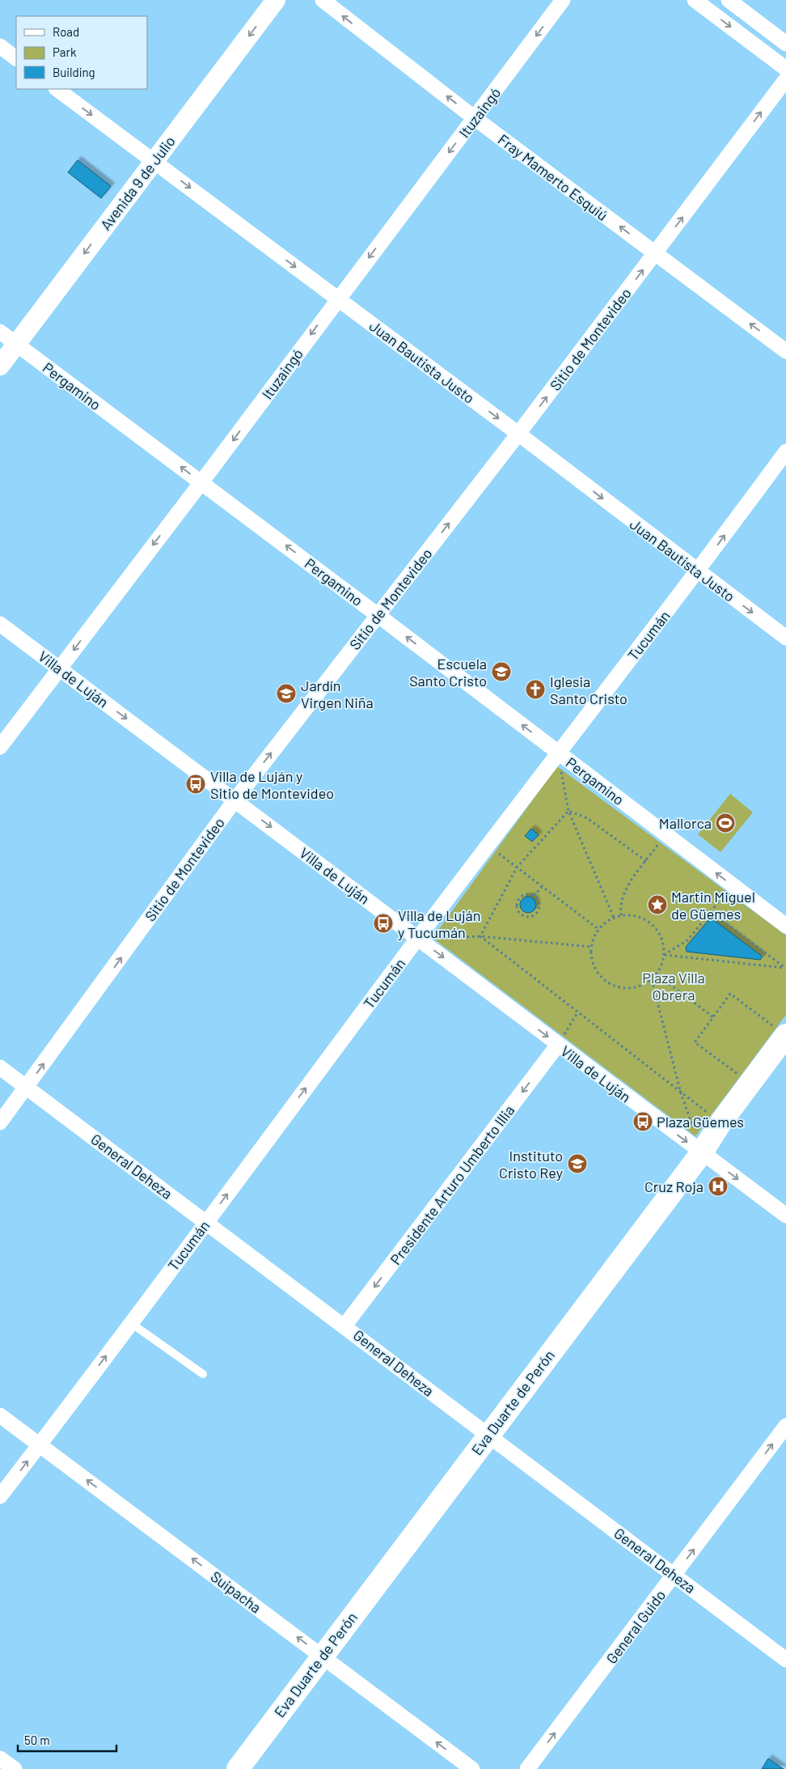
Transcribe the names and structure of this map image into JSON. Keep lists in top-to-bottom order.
{
  "streets": {
    "main road": ["Eva Duarte de Perón"],
    "street": [
      "Ituzaingó",
      "Fray Mamerto Esquiú",
      "Avenida 9 de Julio",
      "Sitio de Montevideo",
      "Juan Bautista Justo",
      "Pergamino",
      "Tucumán",
      "Villa de Luján",
      "General Deheza",
      "Presidente Arturo Umberto Illia",
      "Suipacha",
      "General Guido"
    ]
  },
  "crossings": [
    ["Ituzaingó", "Fray Mamerto Esquiú"],
    ["Ituzaingó", "Juan Bautista Justo"],
    ["Ituzaingó", "Pergamino"],
    ["Ituzaingó", "Villa de Luján"],
    ["Fray Mamerto Esquiú", "Sitio de Montevideo"],
    ["Avenida 9 de Julio", "Juan Bautista Justo"],
    ["Avenida 9 de Julio", "Pergamino"],
    ["Sitio de Montevideo", "Juan Bautista Justo"],
    ["Sitio de Montevideo", "Pergamino"],
    ["Sitio de Montevideo", "Villa de Luján"],
    ["Sitio de Montevideo", "General Deheza"],
    ["Juan Bautista Justo", "Tucumán"],
    ["Pergamino", "Tucumán"],
    ["Tucumán", "Villa de Luján"],
    ["Tucumán", "General Deheza"],
    ["Tucumán", "Suipacha"],
    ["Villa de Luján", "Presidente Arturo Umberto Illia"],
    ["Villa de Luján", "Eva Duarte de Perón"],
    ["General Deheza", "Presidente Arturo Umberto Illia"],
    ["General Deheza", "Eva Duarte de Perón"],
    ["General Deheza", "General Guido"],
    ["Eva Duarte de Perón", "Suipacha"]
  ],
  "one_way": [
    "Ituzaingó",
    "Fray Mamerto Esquiú",
    "Avenida 9 de Julio",
    "Sitio de Montevideo",
    "Juan Bautista Justo",
    "Pergamino",
    "Tucumán",
    "Villa de Luján",
    "Presidente Arturo Umberto Illia",
    "Suipacha",
    "General Guido"
  ],
  "parks": ["Plaza Villa Obrera"],
  "places": {
    "school or university": ["Escuela Santo Cristo", "Jardín Virgen Niña", "Instituto Cristo Rey"],
    "church": ["Iglesia Santo Cristo"],
    "bus stop": ["Villa de Luján y Sitio de Montevideo", "Villa de Luján y Tucumán", "Plaza Güemes"],
    "sports": ["Mallorca"],
    "place": ["Martin Miguel de Güemes"],
    "hospital": ["Cruz Roja"]
  },
  "legend": ["Road", "Park", "Building"],
  "scale_bar": "50 m"
}
